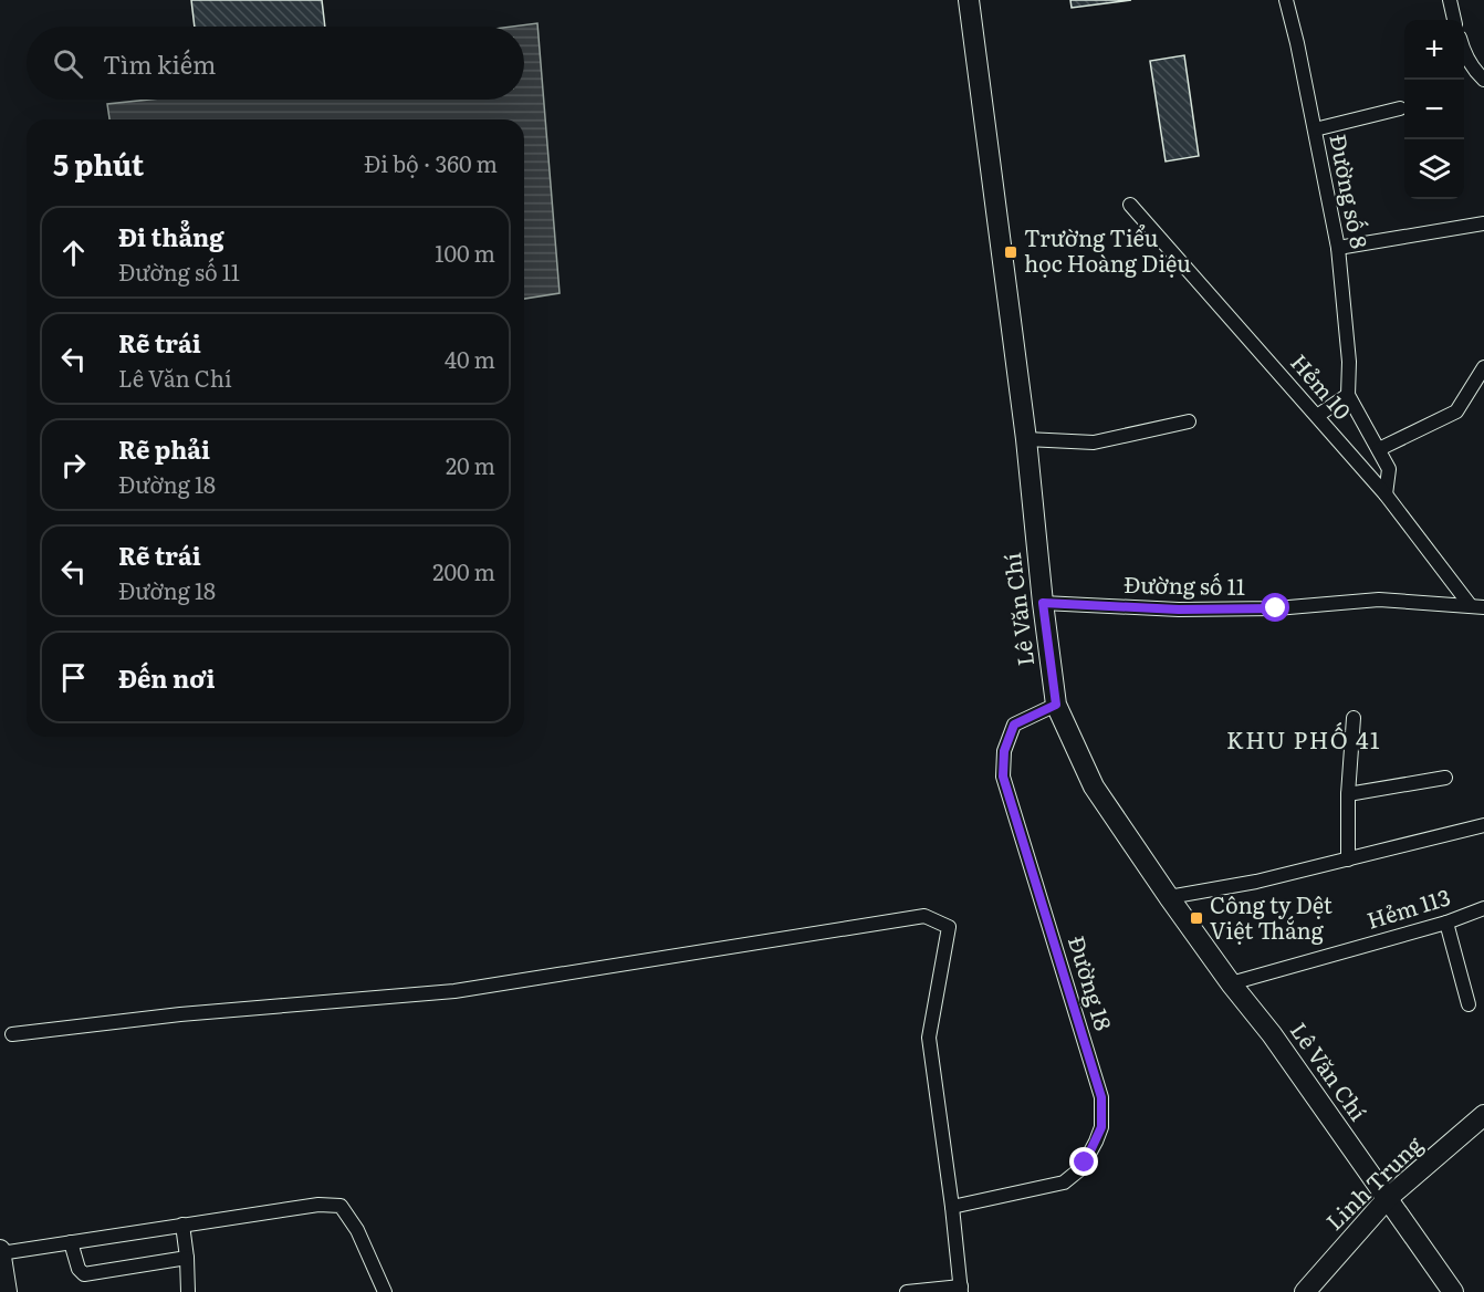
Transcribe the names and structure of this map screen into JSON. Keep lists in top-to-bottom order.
{
  "streets": {
    "main road": ["Lê Văn Chí", "Linh Trung"],
    "street": [
      "Đường số 8",
      "Hẻm 10",
      "Đường số 11",
      "Hẻm 113",
      "Đường 18"
    ]
  },
  "crossings": [
    ["Hẻm 10", "Đường số 11"],
    ["Đường số 11", "Lê Văn Chí"],
    ["Lê Văn Chí", "Hẻm 113"],
    ["Lê Văn Chí", "Đường 18"],
    ["Lê Văn Chí", "Linh Trung"]
  ],
  "districts": ["KHU PHỐ 41"],
  "places": {
    "transit": ["Trường Tiểu học Hoàng Diệu", "Công ty Dệt Việt Thắng"]
  },
  "page": {
    "map_buttons": ["+", "−"],
    "search": "Tìm kiếm",
    "heading": ["5 phút", "Đi bộ · 360 m"],
    "list": [
      ["Đi thẳng", "Đường số 11", "100 m"],
      ["Rẽ trái", "Lê Văn Chí", "40 m"],
      ["Rẽ phải", "Đường 18", "20 m"],
      ["Rẽ trái", "Đường 18", "200 m"],
      "Đến nơi"
    ]
  }
}
